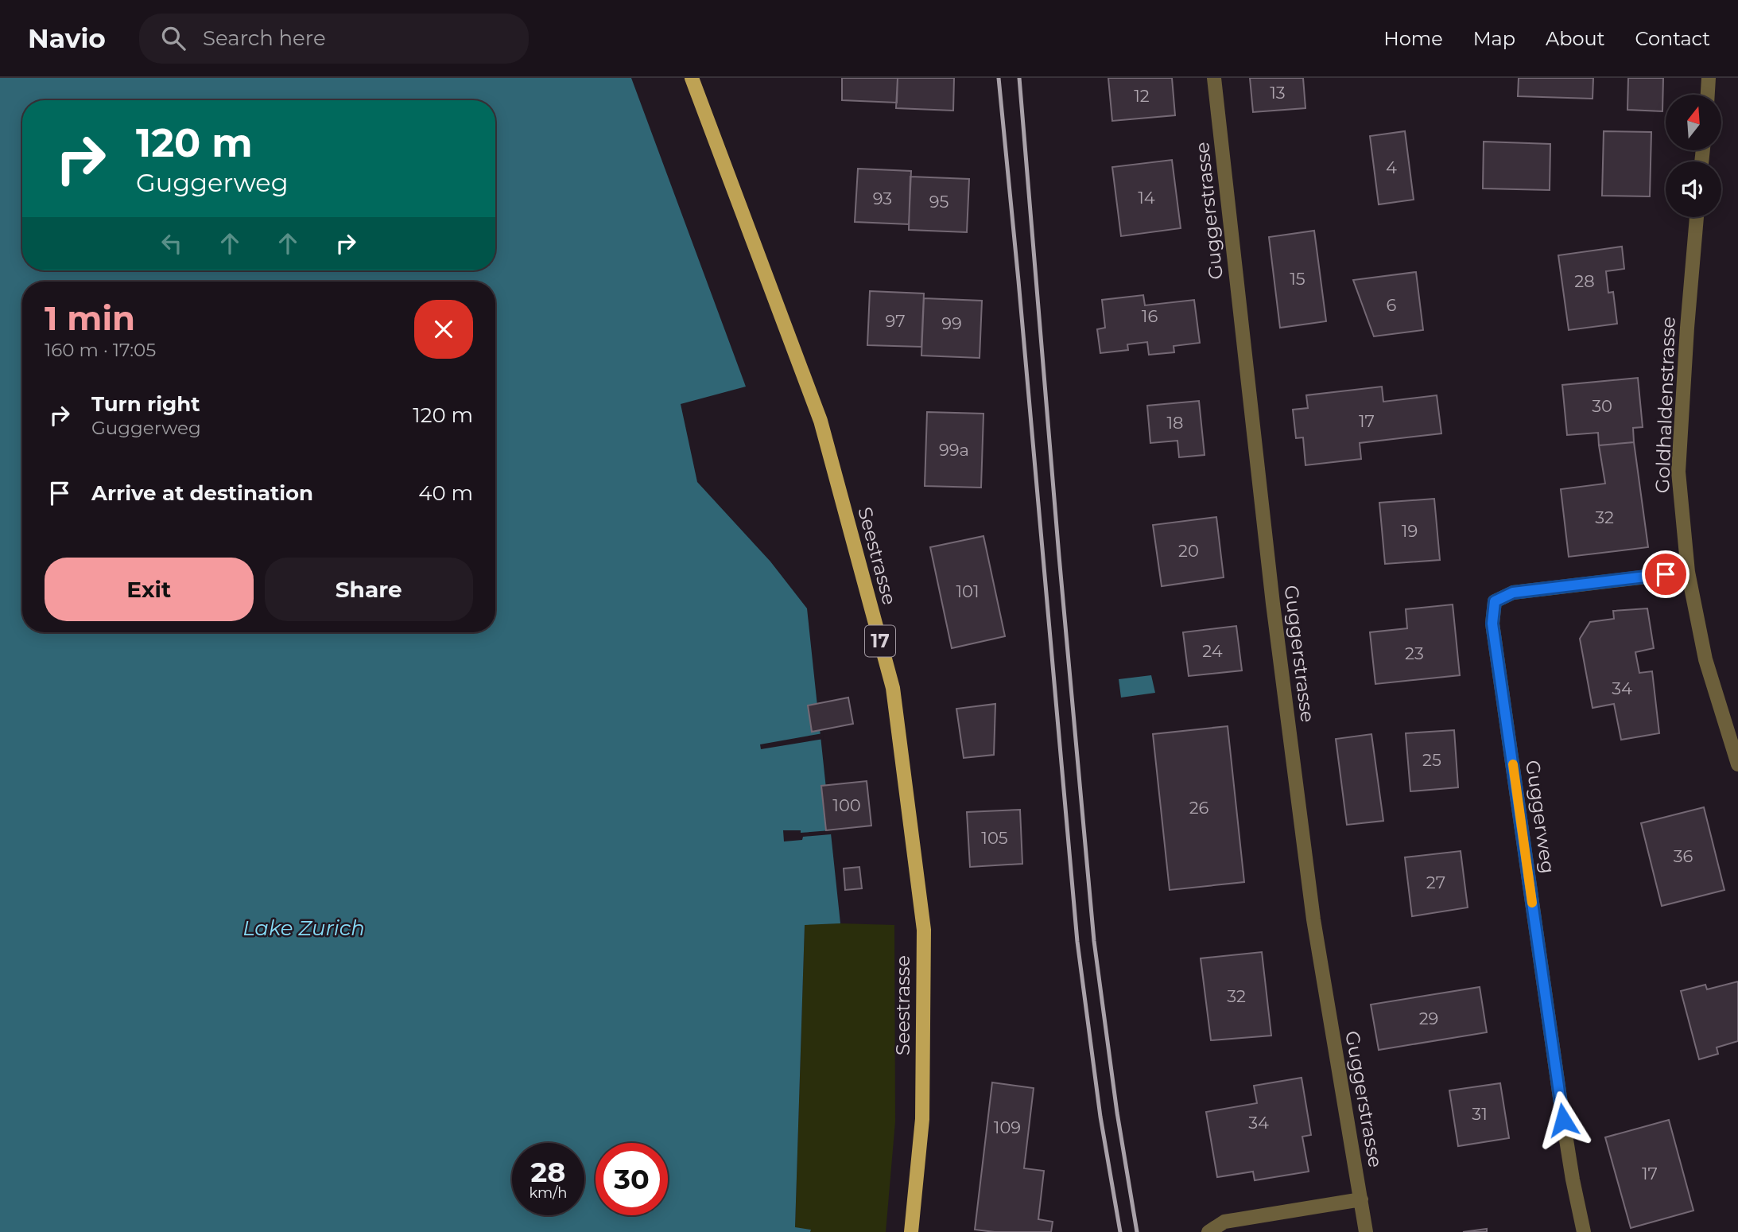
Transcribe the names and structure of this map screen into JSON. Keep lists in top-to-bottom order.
{
  "streets": {
    "main road": ["Seestrasse", "17"],
    "street": ["Guggerstrasse", "Goldhaldenstrasse", "Guggerweg"]
  },
  "crossings": [
    ["Goldhaldenstrasse", "Guggerweg"]
  ],
  "water": ["Lake Zurich"],
  "house_numbers": [
    "13",
    "12",
    "4",
    "14",
    "93",
    "95",
    "15",
    "28",
    "6",
    "16",
    "97",
    "99",
    "30",
    "17",
    "18",
    "99a",
    "32",
    "19",
    "20",
    "101",
    "24",
    "23",
    "34",
    "25",
    "100",
    "26",
    "105",
    "36",
    "27",
    "32",
    "29",
    "31",
    "34",
    "109",
    "17"
  ],
  "north": "top",
  "page": {
    "header": "Navio",
    "search": "Search here",
    "nav": [
      "Home",
      "Map",
      "About",
      "Contact"
    ],
    "turn": ["120 m", "Guggerweg"],
    "heading": ["1 min", "160 m · 17:05"],
    "list": [
      {
        "name": "Turn right",
        "note": "Guggerweg",
        "value": "120 m"
      },
      {
        "name": "Arrive at destination",
        "value": "40 m"
      }
    ],
    "buttons": ["Exit", "Share"],
    "speed": "28 km/h",
    "limit": "30"
  }
}
